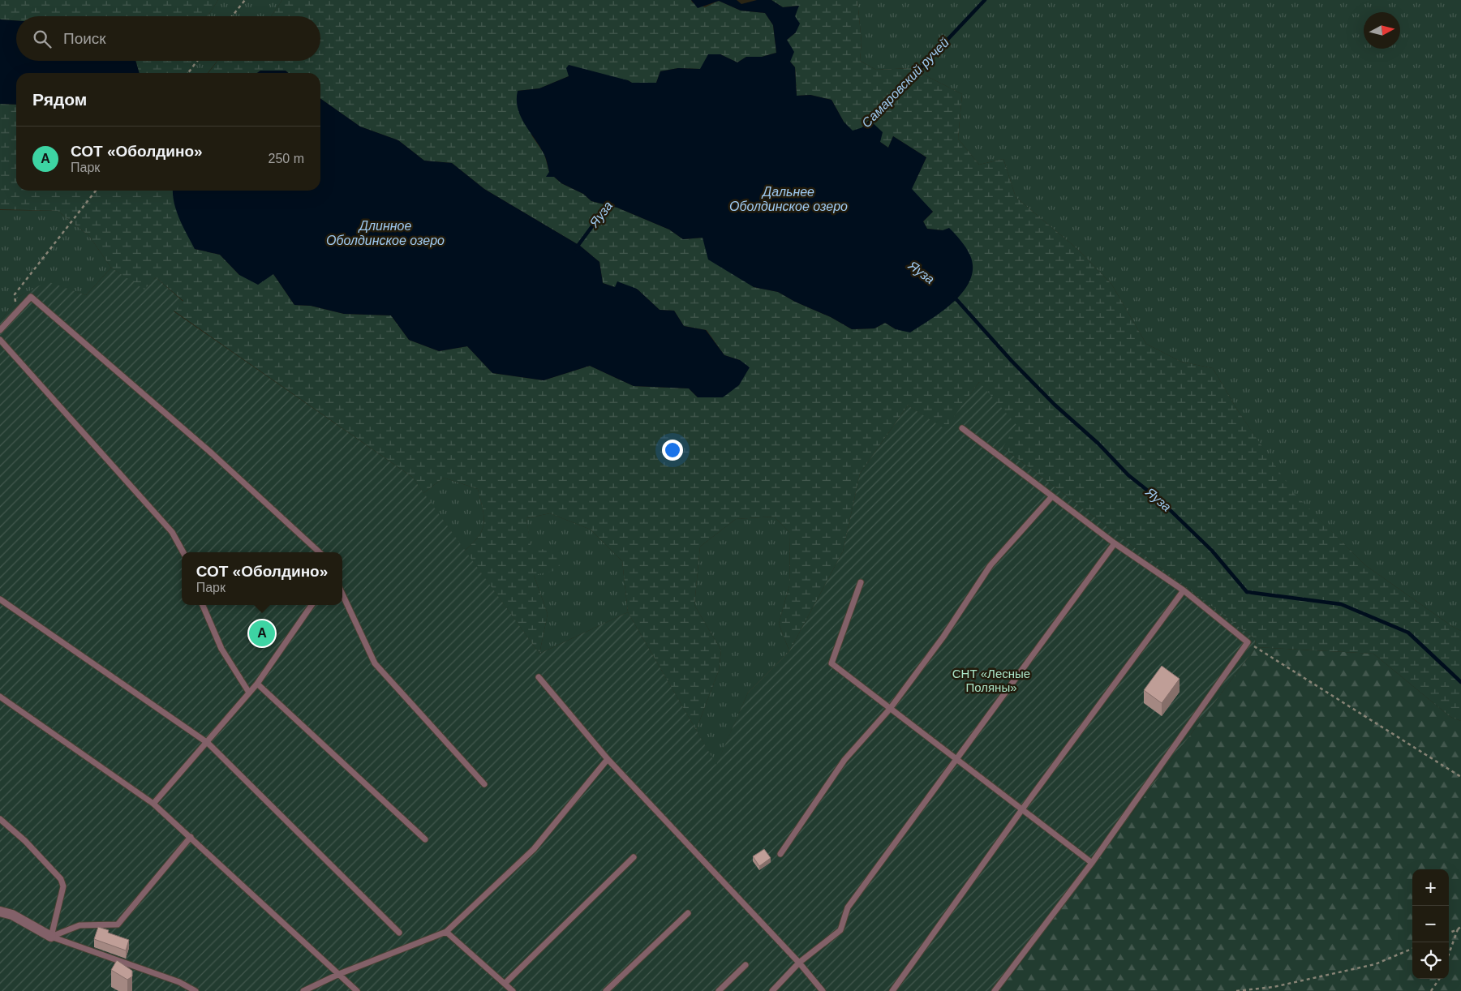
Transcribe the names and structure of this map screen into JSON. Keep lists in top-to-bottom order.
{
  "water": [
    "Самаровский ручей",
    "Дальнее Оболдинское озеро",
    "Яуза",
    "Длинное Оболдинское озеро"
  ],
  "parks": ["СНТ «Лесные Поляны»"],
  "north": "right",
  "page": {
    "search": "Поиск",
    "heading": "Рядом",
    "list": [
      {
        "mark": "A",
        "name": "СОТ «Оболдино»",
        "note": "Парк",
        "value": "250 m"
      }
    ],
    "popup": ["СОТ «Оболдино»", "Парк"],
    "pins": "A",
    "map_buttons": ["+", "−"]
  }
}
